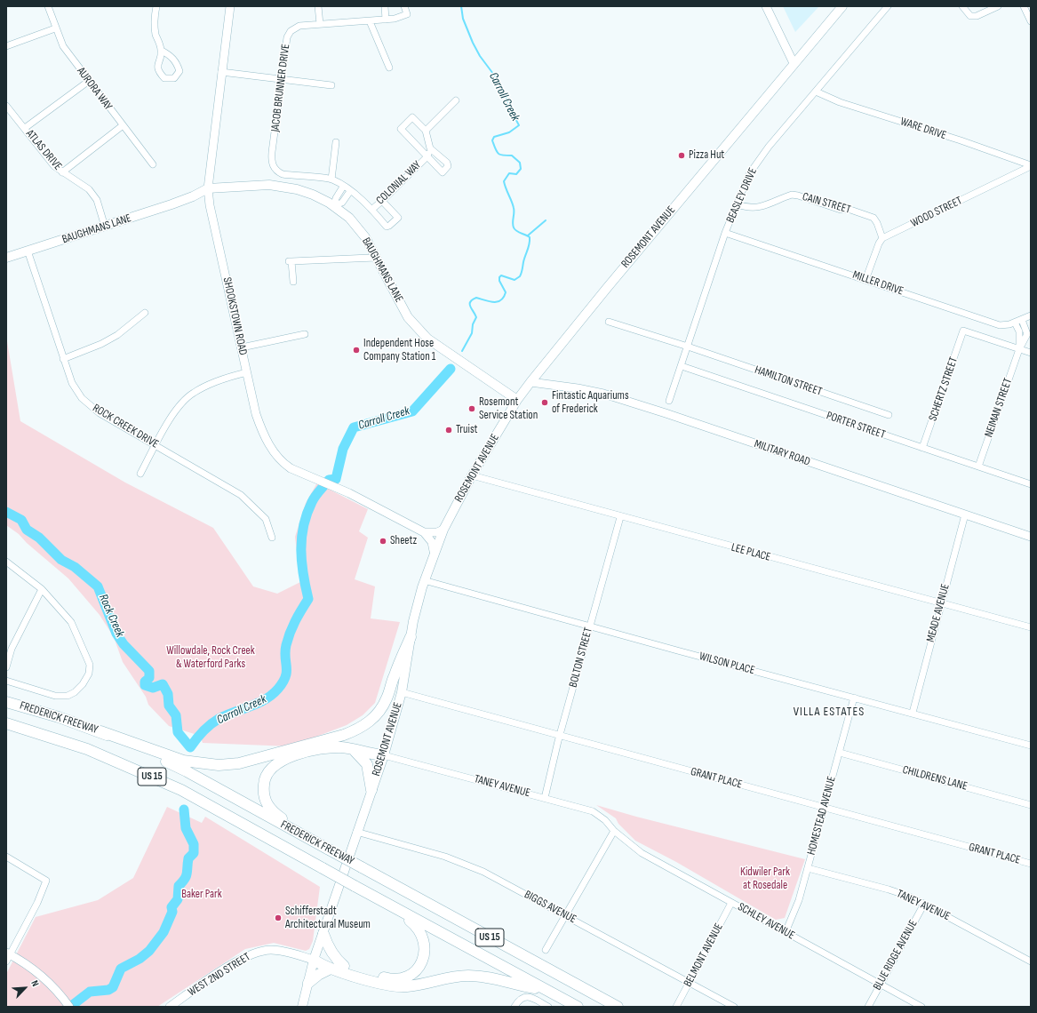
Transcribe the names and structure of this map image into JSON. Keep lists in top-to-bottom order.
{
  "streets": {
    "highway": ["FREDERICK FREEWAY", "US 15"],
    "main road": ["BAUGHMANS LANE", "ROSEMONT AVENUE"],
    "street": [
      "JACOB BRUNNER DRIVE",
      "AURORA WAY",
      "WARE DRIVE",
      "ATLAS DRIVE",
      "COLONIAL WAY",
      "BEASLEY DRIVE",
      "CAIN STREET",
      "WOOD STREET",
      "MILLER DRIVE",
      "SHOOKSTOWN ROAD",
      "HAMILTON STREET",
      "SCHERTZ STREET",
      "NEIMAN STREET",
      "PORTER STREET",
      "ROCK CREEK DRIVE",
      "MILITARY ROAD",
      "LEE PLACE",
      "MEADE AVENUE",
      "BOLTON STREET",
      "WILSON PLACE",
      "GRANT PLACE",
      "CHILDRENS LANE",
      "TANEY AVENUE",
      "HOMESTEAD AVENUE",
      "BIGGS AVENUE",
      "SCHLEY AVENUE",
      "BELMONT AVENUE",
      "BLUE RIDGE AVENUE",
      "WEST 2ND STREET"
    ]
  },
  "crossings": [
    ["JACOB BRUNNER DRIVE", "COLONIAL WAY"],
    ["WARE DRIVE", "BEASLEY DRIVE"],
    ["WARE DRIVE", "WOOD STREET"],
    ["ATLAS DRIVE", "BAUGHMANS LANE"],
    ["BEASLEY DRIVE", "CAIN STREET"],
    ["BEASLEY DRIVE", "MILLER DRIVE"],
    ["BEASLEY DRIVE", "HAMILTON STREET"],
    ["BEASLEY DRIVE", "PORTER STREET"],
    ["CAIN STREET", "WOOD STREET"],
    ["BAUGHMANS LANE", "ROSEMONT AVENUE"],
    ["BAUGHMANS LANE", "SHOOKSTOWN ROAD"],
    ["BAUGHMANS LANE", "ROCK CREEK DRIVE"],
    ["ROSEMONT AVENUE", "MILITARY ROAD"],
    ["ROSEMONT AVENUE", "LEE PLACE"],
    ["ROSEMONT AVENUE", "WILSON PLACE"],
    ["ROSEMONT AVENUE", "GRANT PLACE"],
    ["ROSEMONT AVENUE", "TANEY AVENUE"],
    ["ROSEMONT AVENUE", "BIGGS AVENUE"],
    ["ROSEMONT AVENUE", "WEST 2ND STREET"],
    ["MILLER DRIVE", "NEIMAN STREET"],
    ["SCHERTZ STREET", "NEIMAN STREET"],
    ["SCHERTZ STREET", "PORTER STREET"],
    ["NEIMAN STREET", "PORTER STREET"],
    ["MILITARY ROAD", "MEADE AVENUE"],
    ["LEE PLACE", "MEADE AVENUE"],
    ["LEE PLACE", "BOLTON STREET"],
    ["MEADE AVENUE", "WILSON PLACE"],
    ["BOLTON STREET", "WILSON PLACE"],
    ["BOLTON STREET", "GRANT PLACE"],
    ["BOLTON STREET", "TANEY AVENUE"],
    ["WILSON PLACE", "HOMESTEAD AVENUE"],
    ["GRANT PLACE", "HOMESTEAD AVENUE"],
    ["CHILDRENS LANE", "HOMESTEAD AVENUE"],
    ["TANEY AVENUE", "HOMESTEAD AVENUE"],
    ["TANEY AVENUE", "SCHLEY AVENUE"],
    ["TANEY AVENUE", "BLUE RIDGE AVENUE"],
    ["HOMESTEAD AVENUE", "SCHLEY AVENUE"],
    ["BIGGS AVENUE", "BELMONT AVENUE"],
    ["SCHLEY AVENUE", "BELMONT AVENUE"],
    ["SCHLEY AVENUE", "BLUE RIDGE AVENUE"]
  ],
  "districts": ["VILLA ESTATES"],
  "water": ["Carroll Creek", "Rock Creek"],
  "parks": ["Willowdale, Rock Creek & Waterford Parks", "Kidwiler Park at Rosedale", "Baker Park"],
  "places": [
    "Pizza Hut",
    "Independent Hose Company Station 1",
    "Fintastic Aquariums of Frederick",
    "Rosemont Service Station",
    "Truist",
    "Sheetz",
    "Schifferstadt Architectural Museum"
  ],
  "north": "top right"
}
